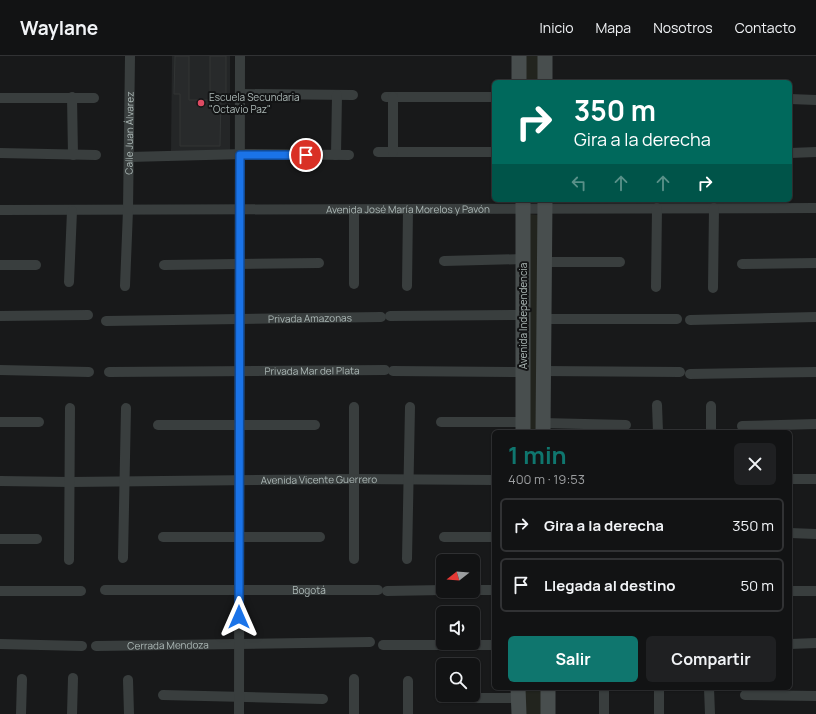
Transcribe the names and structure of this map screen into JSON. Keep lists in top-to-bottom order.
{
  "streets": {
    "main road": ["Avenida Independencia"],
    "street": [
      "Calle Juan Álvarez",
      "Avenida José María Morelos y Pavón",
      "Privada Amazonas",
      "Privada Mar del Plata",
      "Avenida Vicente Guerrero",
      "Bogotá",
      "Cerrada Mendoza"
    ]
  },
  "crossings": [
    ["Calle Juan Álvarez", "Avenida José María Morelos y Pavón"],
    ["Avenida José María Morelos y Pavón", "Avenida Independencia"],
    ["Avenida Independencia", "Privada Amazonas"],
    ["Avenida Independencia", "Privada Mar del Plata"]
  ],
  "places": ["Escuela Secundaria \"Octavio Paz\""],
  "north": "left",
  "page": {
    "header": "Waylane",
    "nav": [
      "Inicio",
      "Mapa",
      "Nosotros",
      "Contacto"
    ],
    "turn": ["350 m", "Gira a la derecha"],
    "heading": ["1 min", "400 m · 19:53"],
    "list": [
      {
        "name": "Gira a la derecha",
        "value": "350 m"
      },
      {
        "name": "Llegada al destino",
        "value": "50 m"
      }
    ],
    "buttons": ["Salir", "Compartir"]
  }
}
